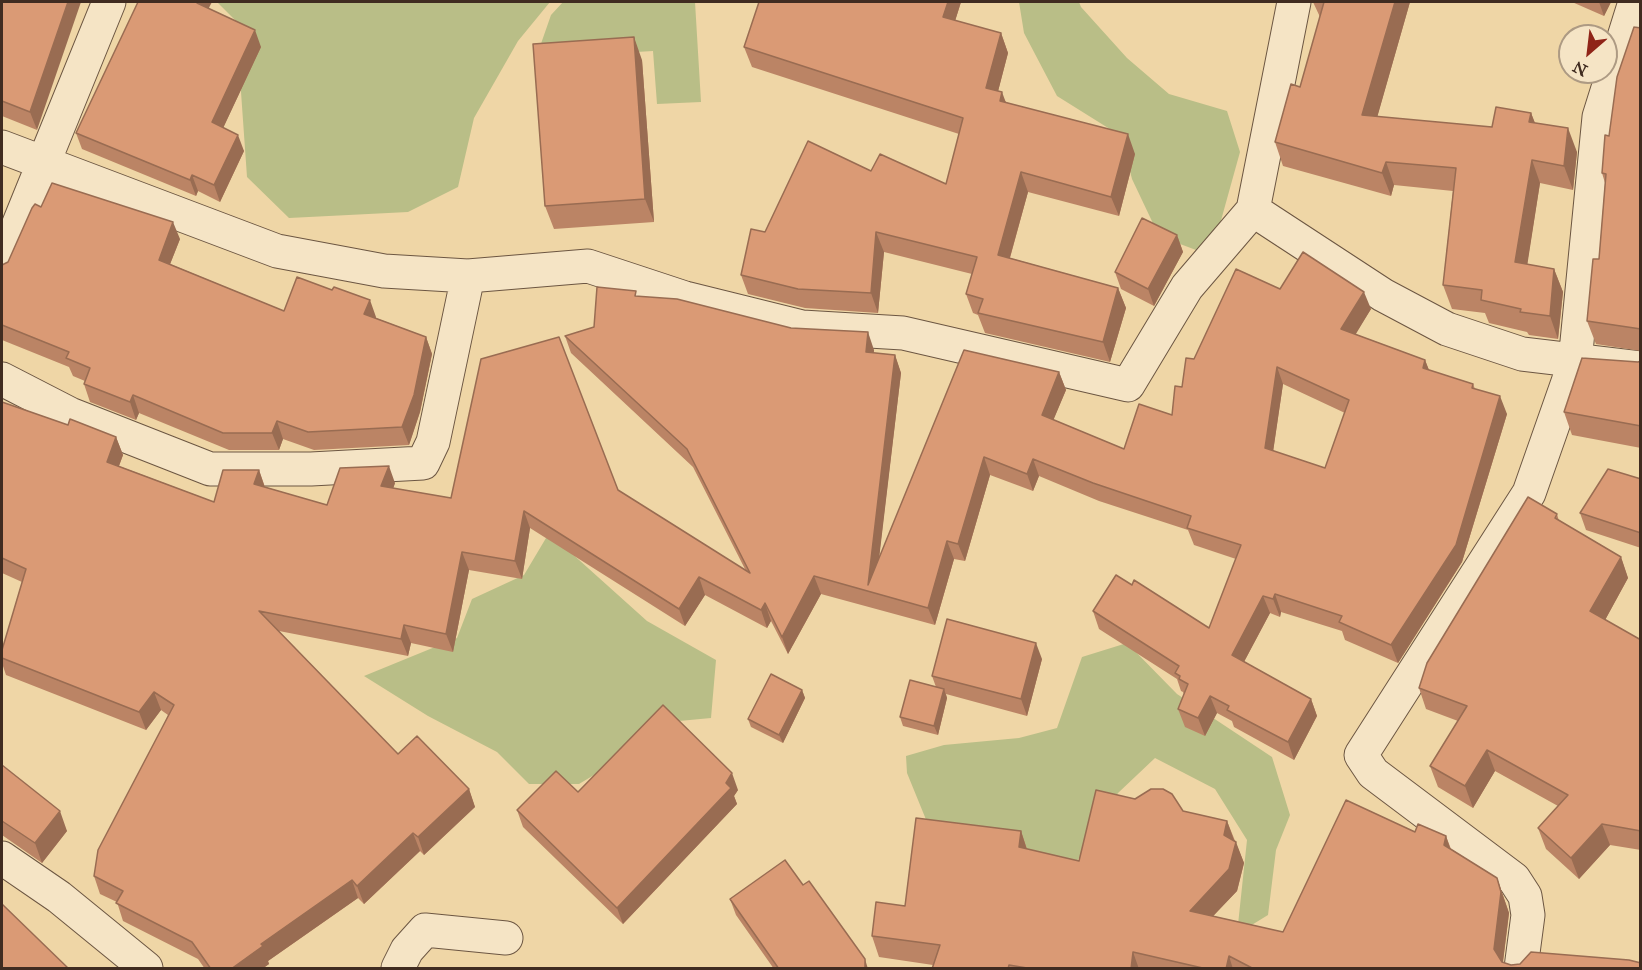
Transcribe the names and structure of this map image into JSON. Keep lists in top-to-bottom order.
{
  "north": "bottom left"
}
